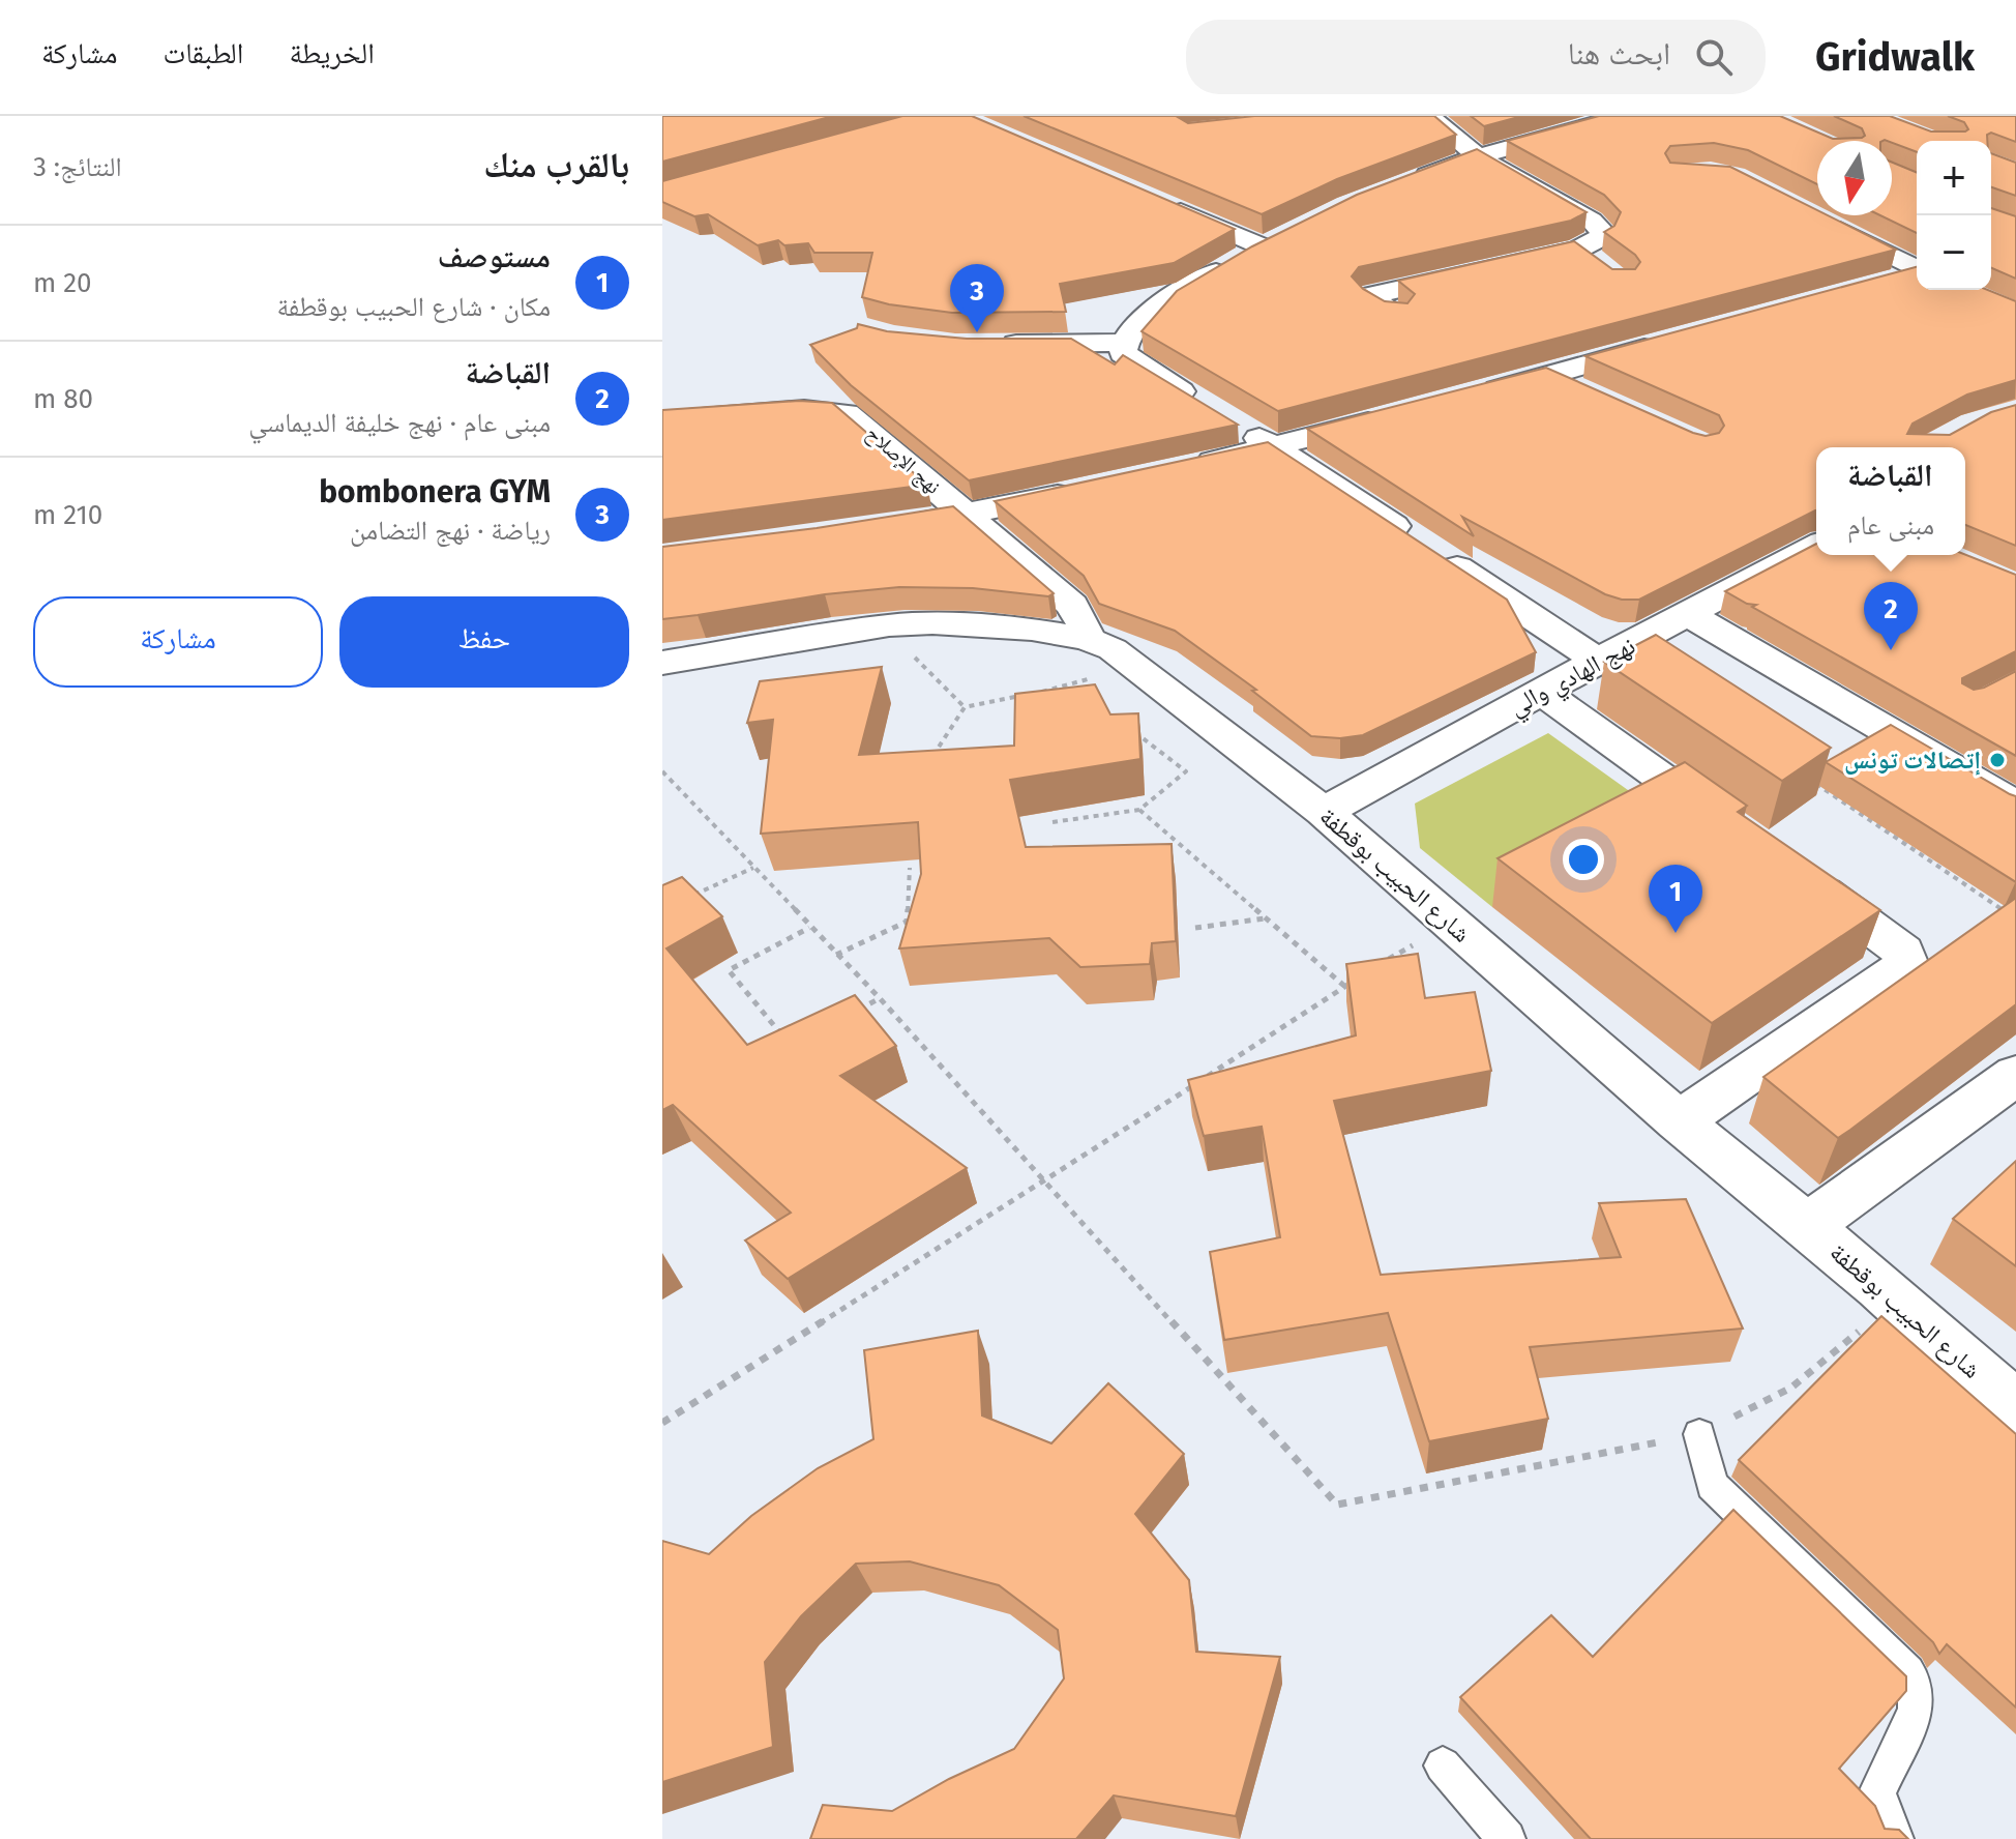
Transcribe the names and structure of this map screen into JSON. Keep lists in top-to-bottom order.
{
  "streets": {
    "street": ["نهج الإصلاح", "نهج الهادي والي", "شارع الحبيب بوقطفة"]
  },
  "crossings": [
    ["نهج الإصلاح", "شارع الحبيب بوقطفة"],
    ["نهج الهادي والي", "شارع الحبيب بوقطفة"]
  ],
  "places": ["إتصالات تونس"],
  "north": "bottom",
  "page": {
    "header": "Gridwalk",
    "search": "ابحث هنا",
    "nav": ["الخريطة", "الطبقات", "مشاركة"],
    "heading": ["بالقرب منك", "النتائج: 3"],
    "map_buttons": ["+", "−"],
    "list": [
      {
        "mark": "1",
        "name": "مستوصف",
        "note": "مكان · شارع الحبيب بوقطفة",
        "value": "20 m"
      },
      {
        "mark": "2",
        "name": "القباضة",
        "note": "مبنى عام · نهج خليفة الديماسي",
        "value": "80 m"
      },
      {
        "mark": "3",
        "name": "bombonera GYM",
        "note": "رياضة · نهج التضامن",
        "value": "210 m"
      }
    ],
    "pins": ["3", "2", "1"],
    "popup": ["القباضة", "مبنى عام"],
    "buttons": ["حفظ", "مشاركة"]
  }
}
